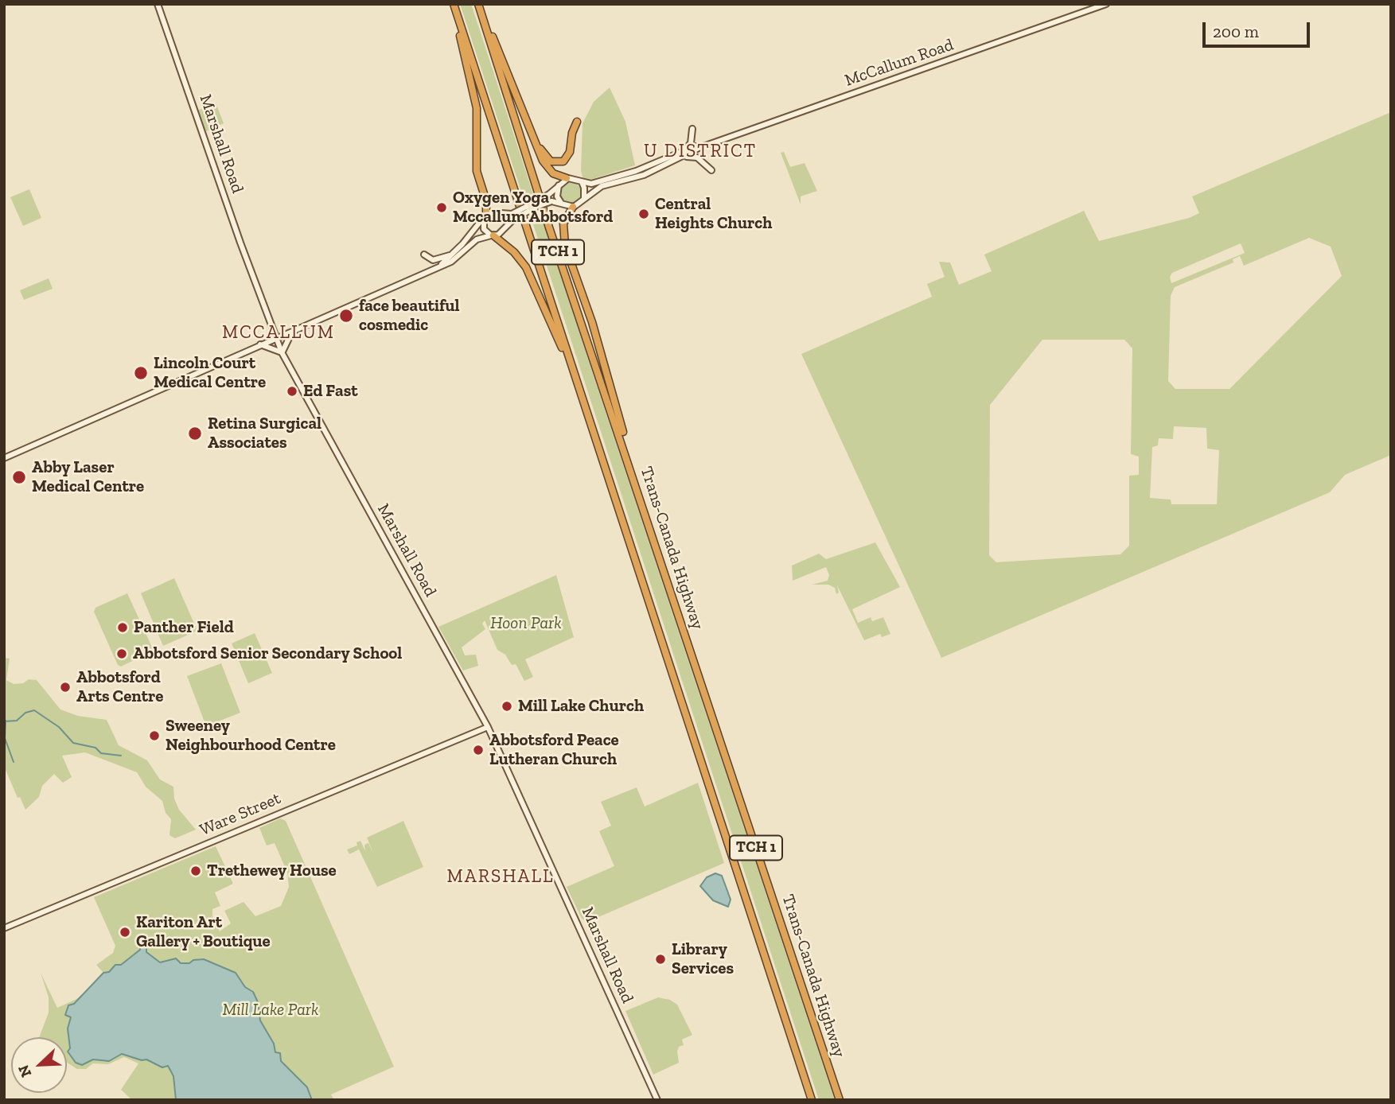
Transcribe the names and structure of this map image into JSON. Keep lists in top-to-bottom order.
{
  "streets": {
    "highway": ["TCH 1", "Trans-Canada Highway"],
    "main road": ["McCallum Road", "Marshall Road", "Ware Street"]
  },
  "crossings": [
    ["Marshall Road", "Ware Street"]
  ],
  "districts": ["U DISTRICT", "MCCALLUM", "MARSHALL"],
  "parks": ["Hoon Park", "Mill Lake Park"],
  "places": [
    "Oxygen Yoga Mccallum Abbotsford",
    "Central Heights Church",
    "face beautiful cosmedic",
    "Lincoln Court Medical Centre",
    "Ed Fast",
    "Retina Surgical Associates",
    "Abby Laser Medical Centre",
    "Panther Field",
    "Abbotsford Senior Secondary School",
    "Abbotsford Arts Centre",
    "Mill Lake Church",
    "Sweeney Neighbourhood Centre",
    "Abbotsford Peace Lutheran Church",
    "Trethewey House",
    "Kariton Art Gallery + Boutique",
    "Library Services"
  ],
  "scale_bar": "200 m",
  "north": "bottom left"
}
